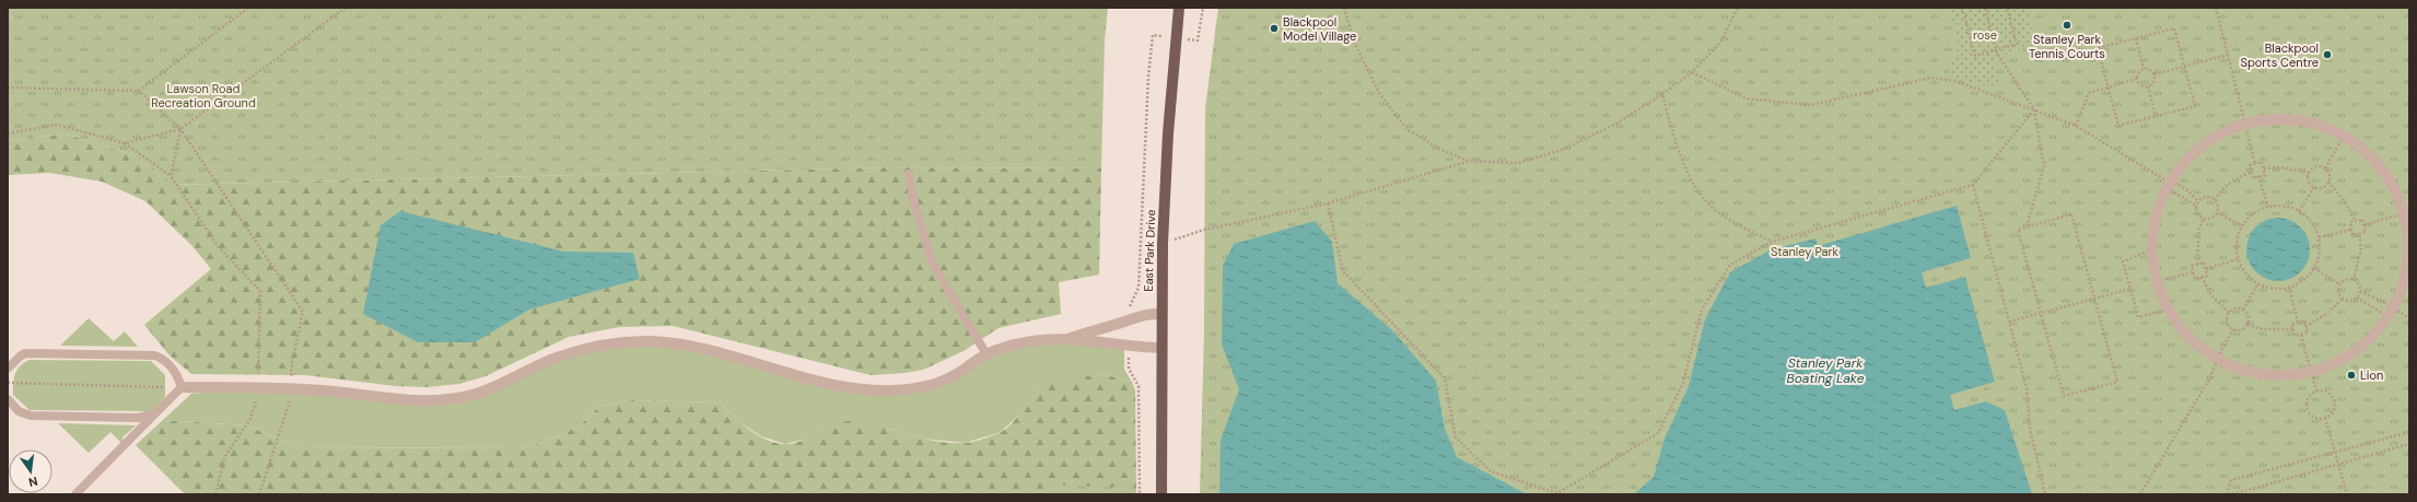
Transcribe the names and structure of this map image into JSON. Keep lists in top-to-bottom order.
{
  "streets": {
    "main road": ["East Park Drive"]
  },
  "water": ["Stanley Park Boating Lake"],
  "parks": ["rose", "Lawson Road Recreation Ground", "Stanley Park"],
  "places": [
    "Stanley Park Tennis Courts",
    "Blackpool Model Village",
    "Blackpool Sports Centre",
    "Lion"
  ],
  "north": "bottom"
}
